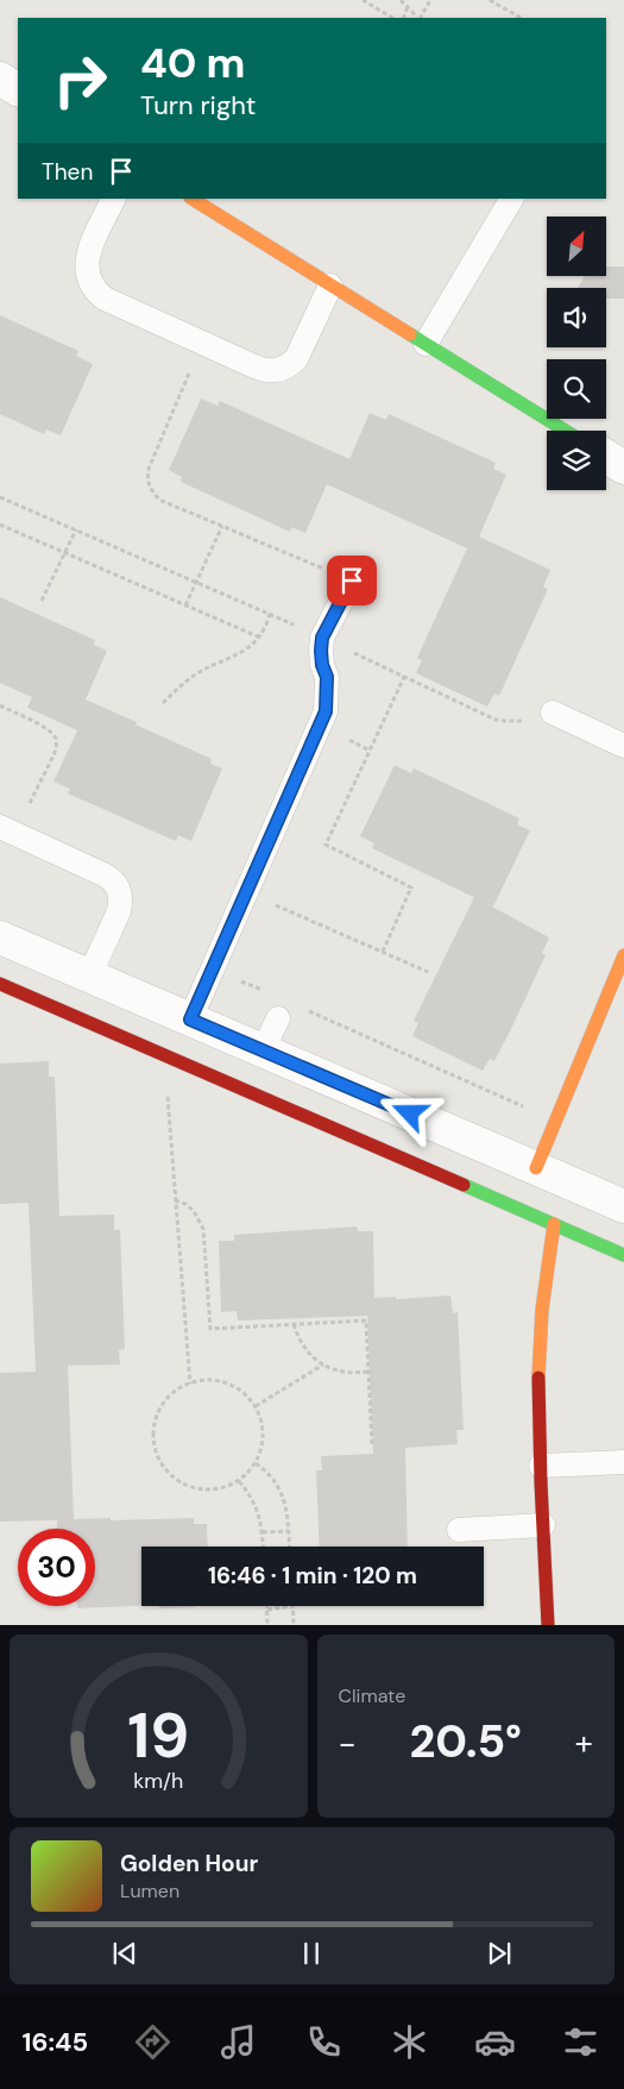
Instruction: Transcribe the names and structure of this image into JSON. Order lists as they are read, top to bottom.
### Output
{
  "north": "top right",
  "page": {
    "turn": ["40 m", "Turn right"],
    "then": "Then",
    "limit": "30",
    "trip": "16:46 · 1 min · 120 m",
    "tile": "Climate",
    "heat": ["−", "20.5°", "+"],
    "song": ["Golden Hour", "Lumen"],
    "tabs": "16:45",
    "gauge": ["19", "km/h"]
  }
}
